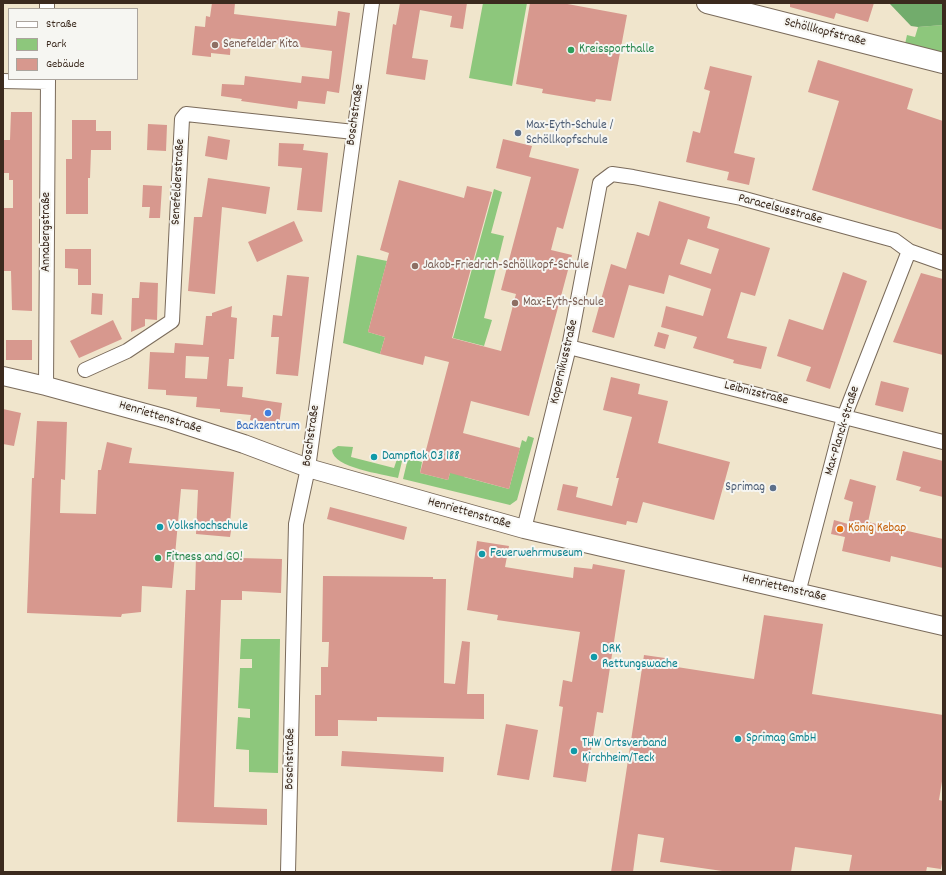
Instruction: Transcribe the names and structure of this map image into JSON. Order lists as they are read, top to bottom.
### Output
{
  "streets": {
    "main road": ["Schöllkopfstraße"],
    "street": [
      "Boschstraße",
      "Senefelderstraße",
      "Paracelsusstraße",
      "Annabergstraße",
      "Kopernikusstraße",
      "Leibnizstraße",
      "Henriettenstraße",
      "Max-Planck-Straße"
    ]
  },
  "crossings": [
    ["Boschstraße", "Senefelderstraße"],
    ["Boschstraße", "Henriettenstraße"],
    ["Paracelsusstraße", "Kopernikusstraße"],
    ["Paracelsusstraße", "Max-Planck-Straße"],
    ["Annabergstraße", "Henriettenstraße"],
    ["Kopernikusstraße", "Leibnizstraße"],
    ["Kopernikusstraße", "Henriettenstraße"],
    ["Leibnizstraße", "Max-Planck-Straße"],
    ["Henriettenstraße", "Max-Planck-Straße"]
  ],
  "places": [
    "Senefelder Kita",
    "Kreissporthalle",
    "Max-Eyth-Schule / Schöllkopfschule",
    "Jakob-Friedrich-Schöllkopf-Schule",
    "Max-Eyth-Schule",
    "Backzentrum",
    "Dampflok 03 188",
    "Sprimag",
    "Volkshochschule",
    "König Kebap",
    "Feuerwehrmuseum",
    "Fitness and GO!",
    "DRK Rettungswache",
    "Sprimag GmbH",
    "THW Ortsverband Kirchheim/Teck"
  ],
  "legend": ["Straße", "Park", "Gebäude"]
}
